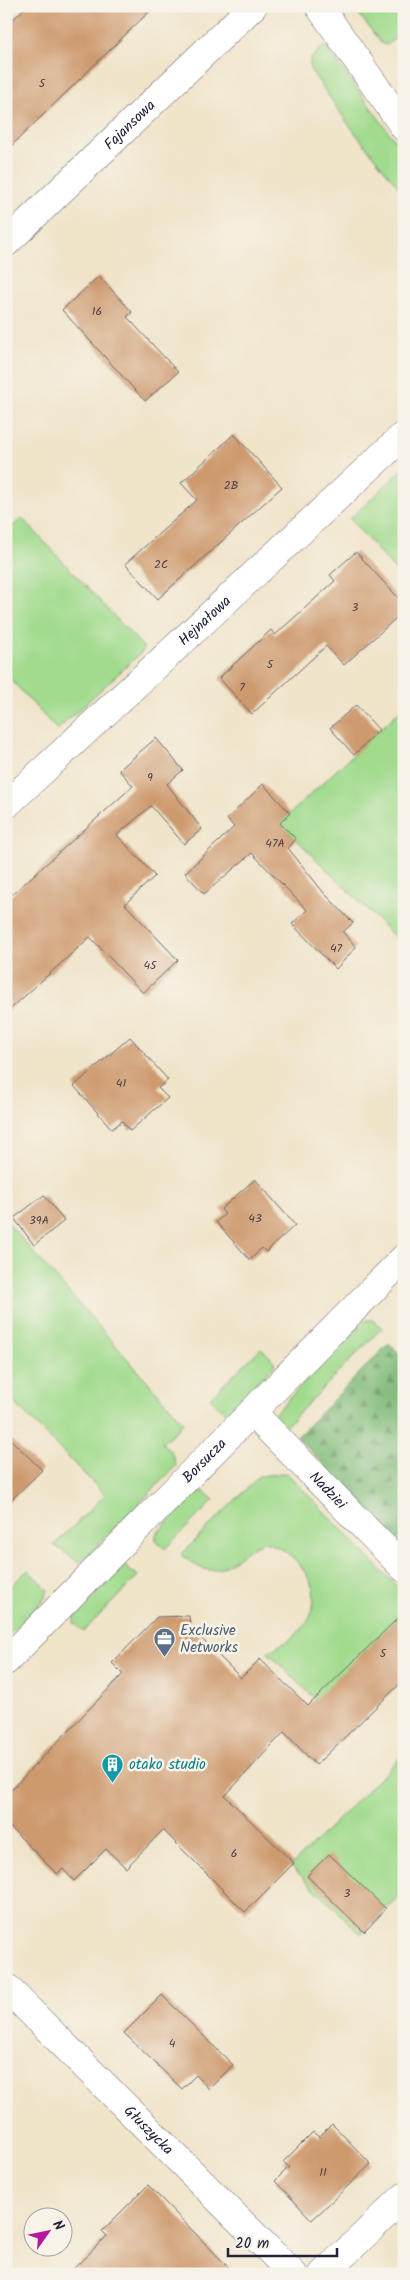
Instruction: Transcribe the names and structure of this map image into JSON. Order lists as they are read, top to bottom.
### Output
{
  "streets": {
    "street": [
      "Fajansowa",
      "Hejnałowa",
      "Borsucza",
      "Nadziei",
      "Głuszycka"
    ]
  },
  "crossings": [
    ["Borsucza", "Nadziei"]
  ],
  "places": {
    "office": ["Exclusive Networks"],
    "building": ["otako studio"]
  },
  "house_numbers": [
    "5",
    "16",
    "2B",
    "2C",
    "3",
    "5",
    "7",
    "9",
    "47A",
    "47",
    "45",
    "41",
    "43",
    "39A",
    "5",
    "6",
    "3",
    "4",
    "11"
  ],
  "scale_bar": "20 m",
  "north": "top right"
}
